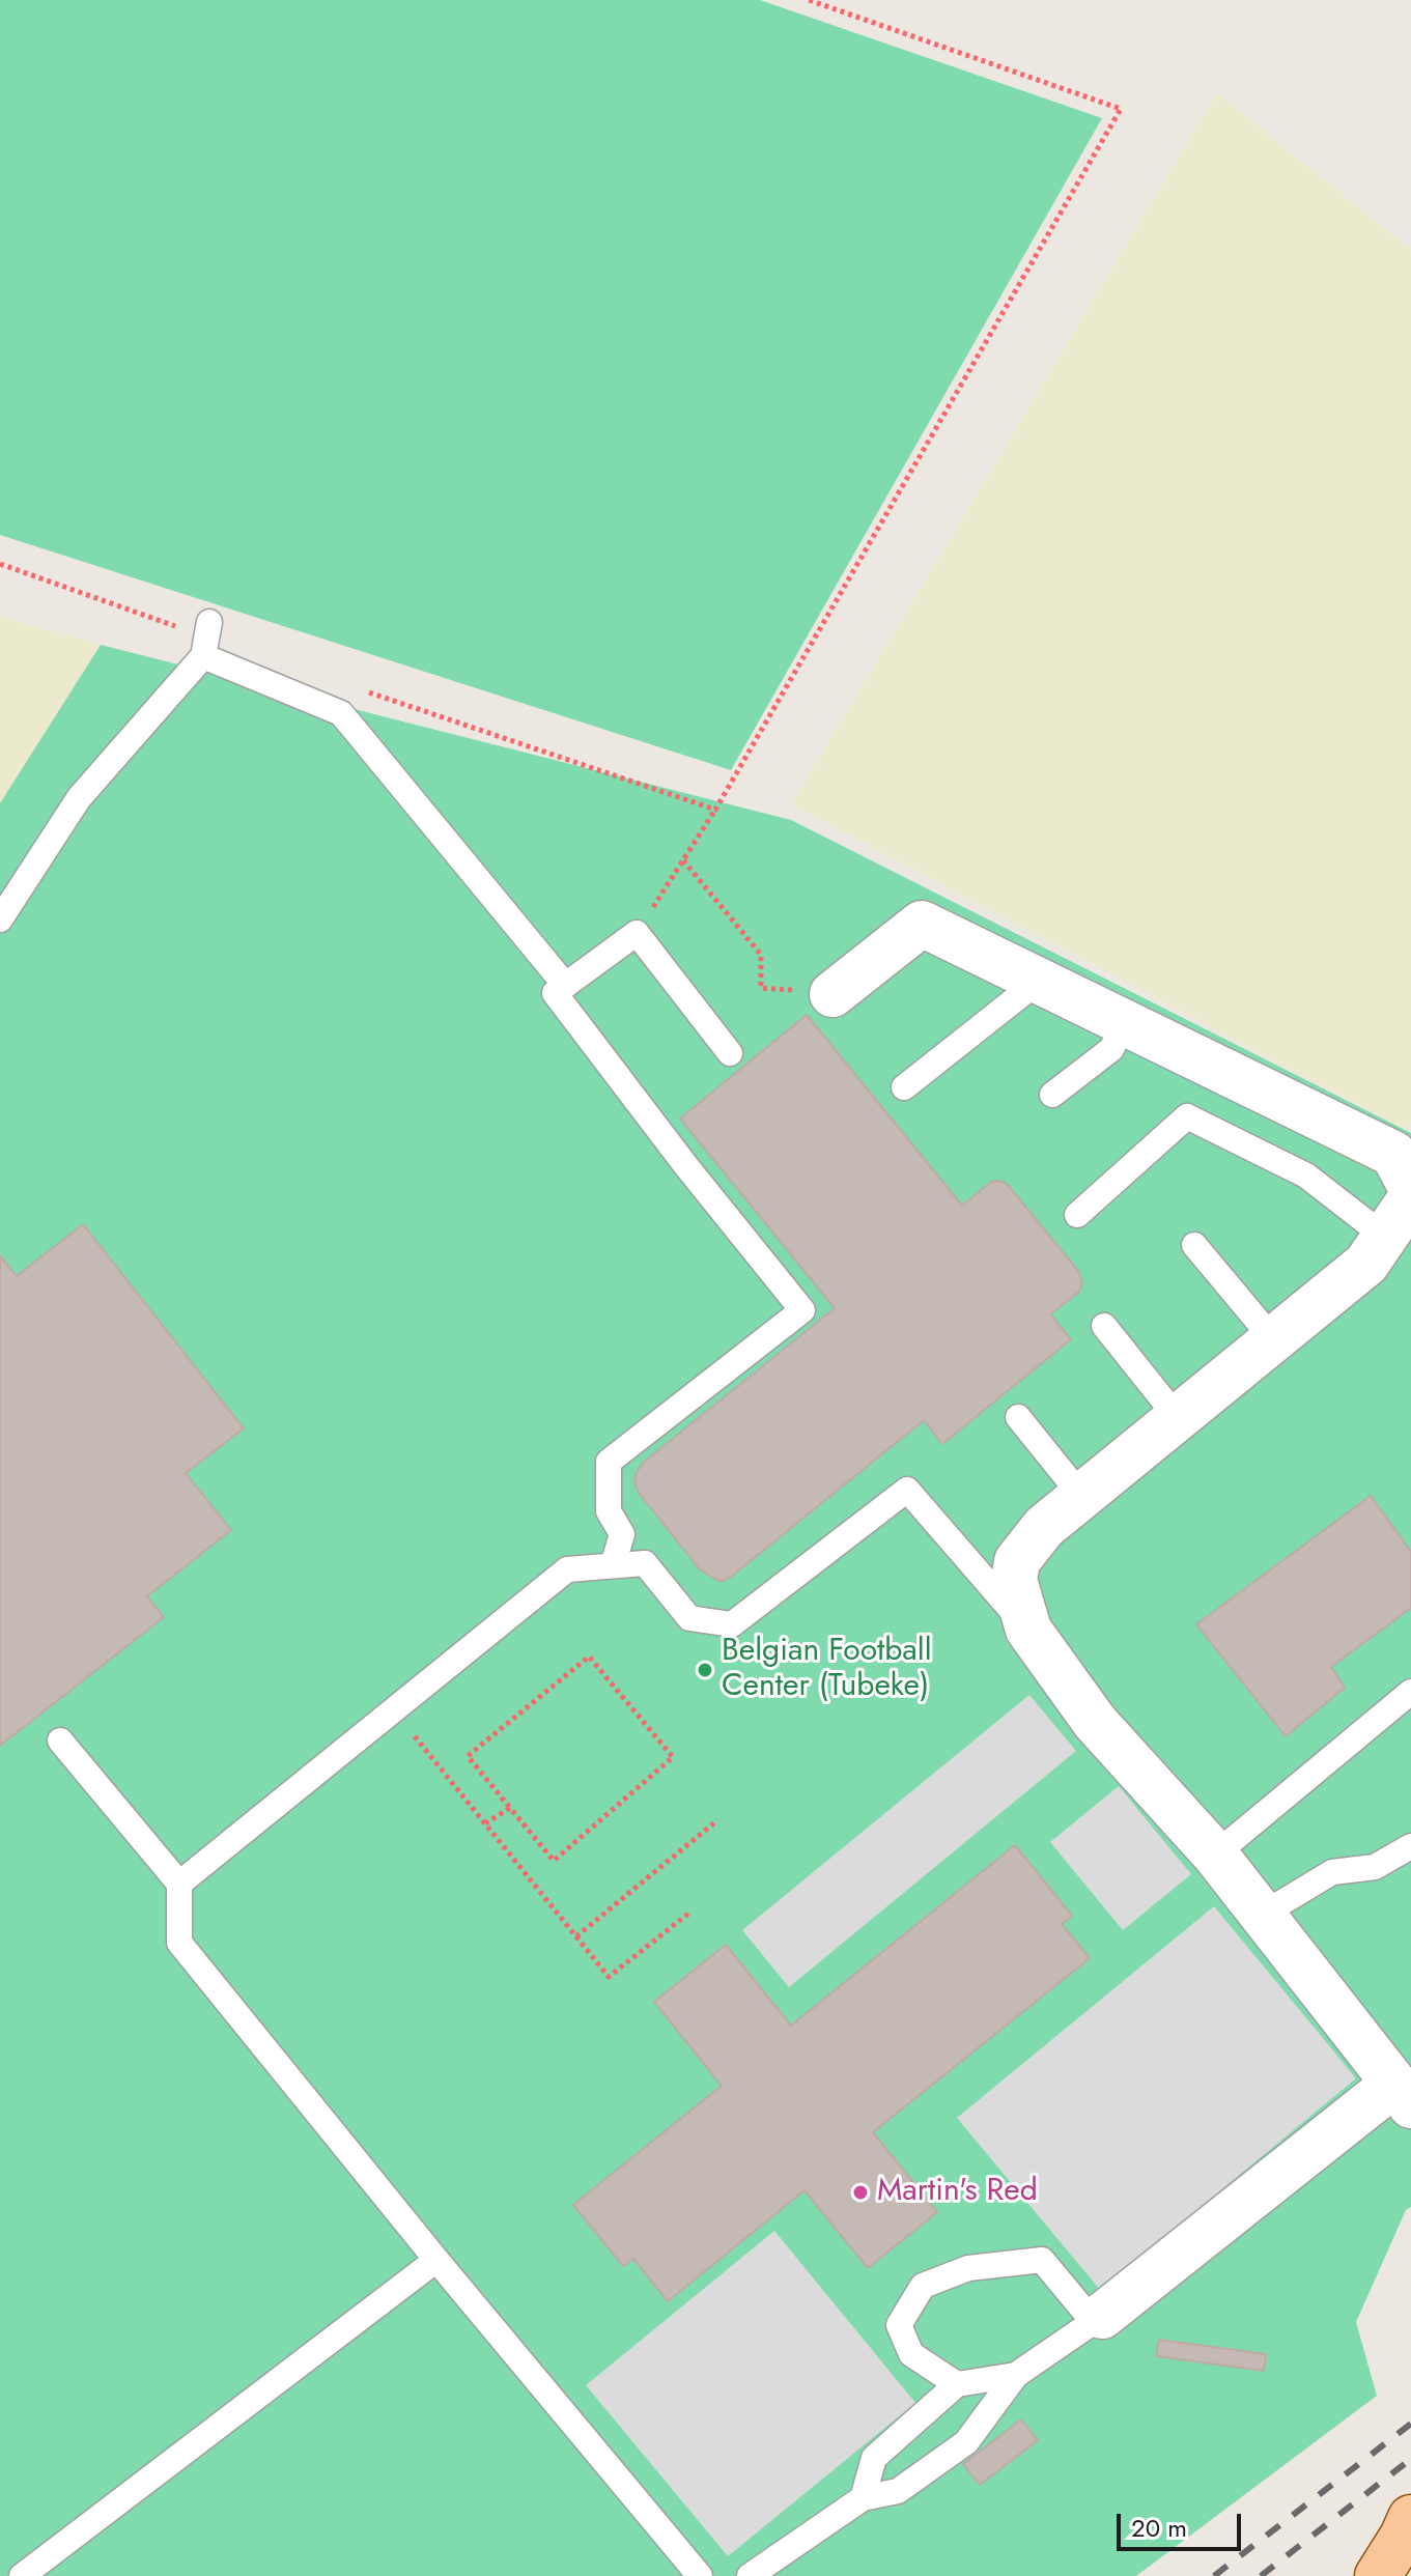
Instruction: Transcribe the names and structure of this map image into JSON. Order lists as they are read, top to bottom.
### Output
{
  "places": ["Belgian Football Center (Tubeke)", "Martin's Red"],
  "scale_bar": "20 m"
}
